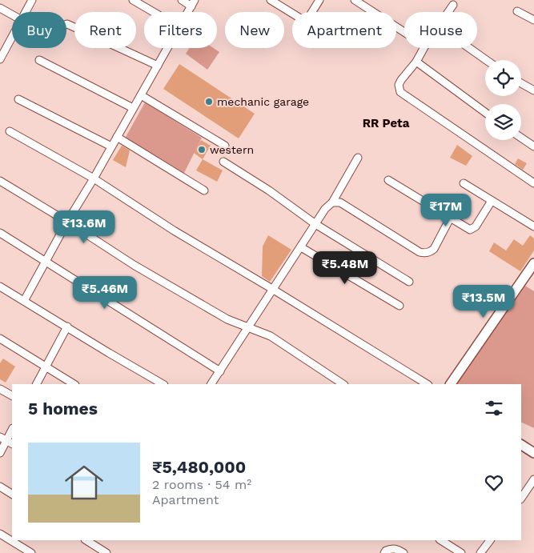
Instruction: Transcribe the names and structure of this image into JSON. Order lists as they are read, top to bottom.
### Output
{
  "districts": ["RR Peta"],
  "places": ["mechanic garage", "western"],
  "page": {
    "chip": [
      "Buy",
      "Rent",
      "Filters",
      "New",
      "Apartment",
      "House"
    ],
    "price": [
      "₹17M",
      "₹13.6M",
      "₹5.48M",
      "₹5.46M",
      "₹13.5M"
    ],
    "heading": "5 homes",
    "list": [
      {
        "name": "₹5,480,000",
        "note": "2 rooms · 54 m² · Apartment"
      }
    ]
  }
}
